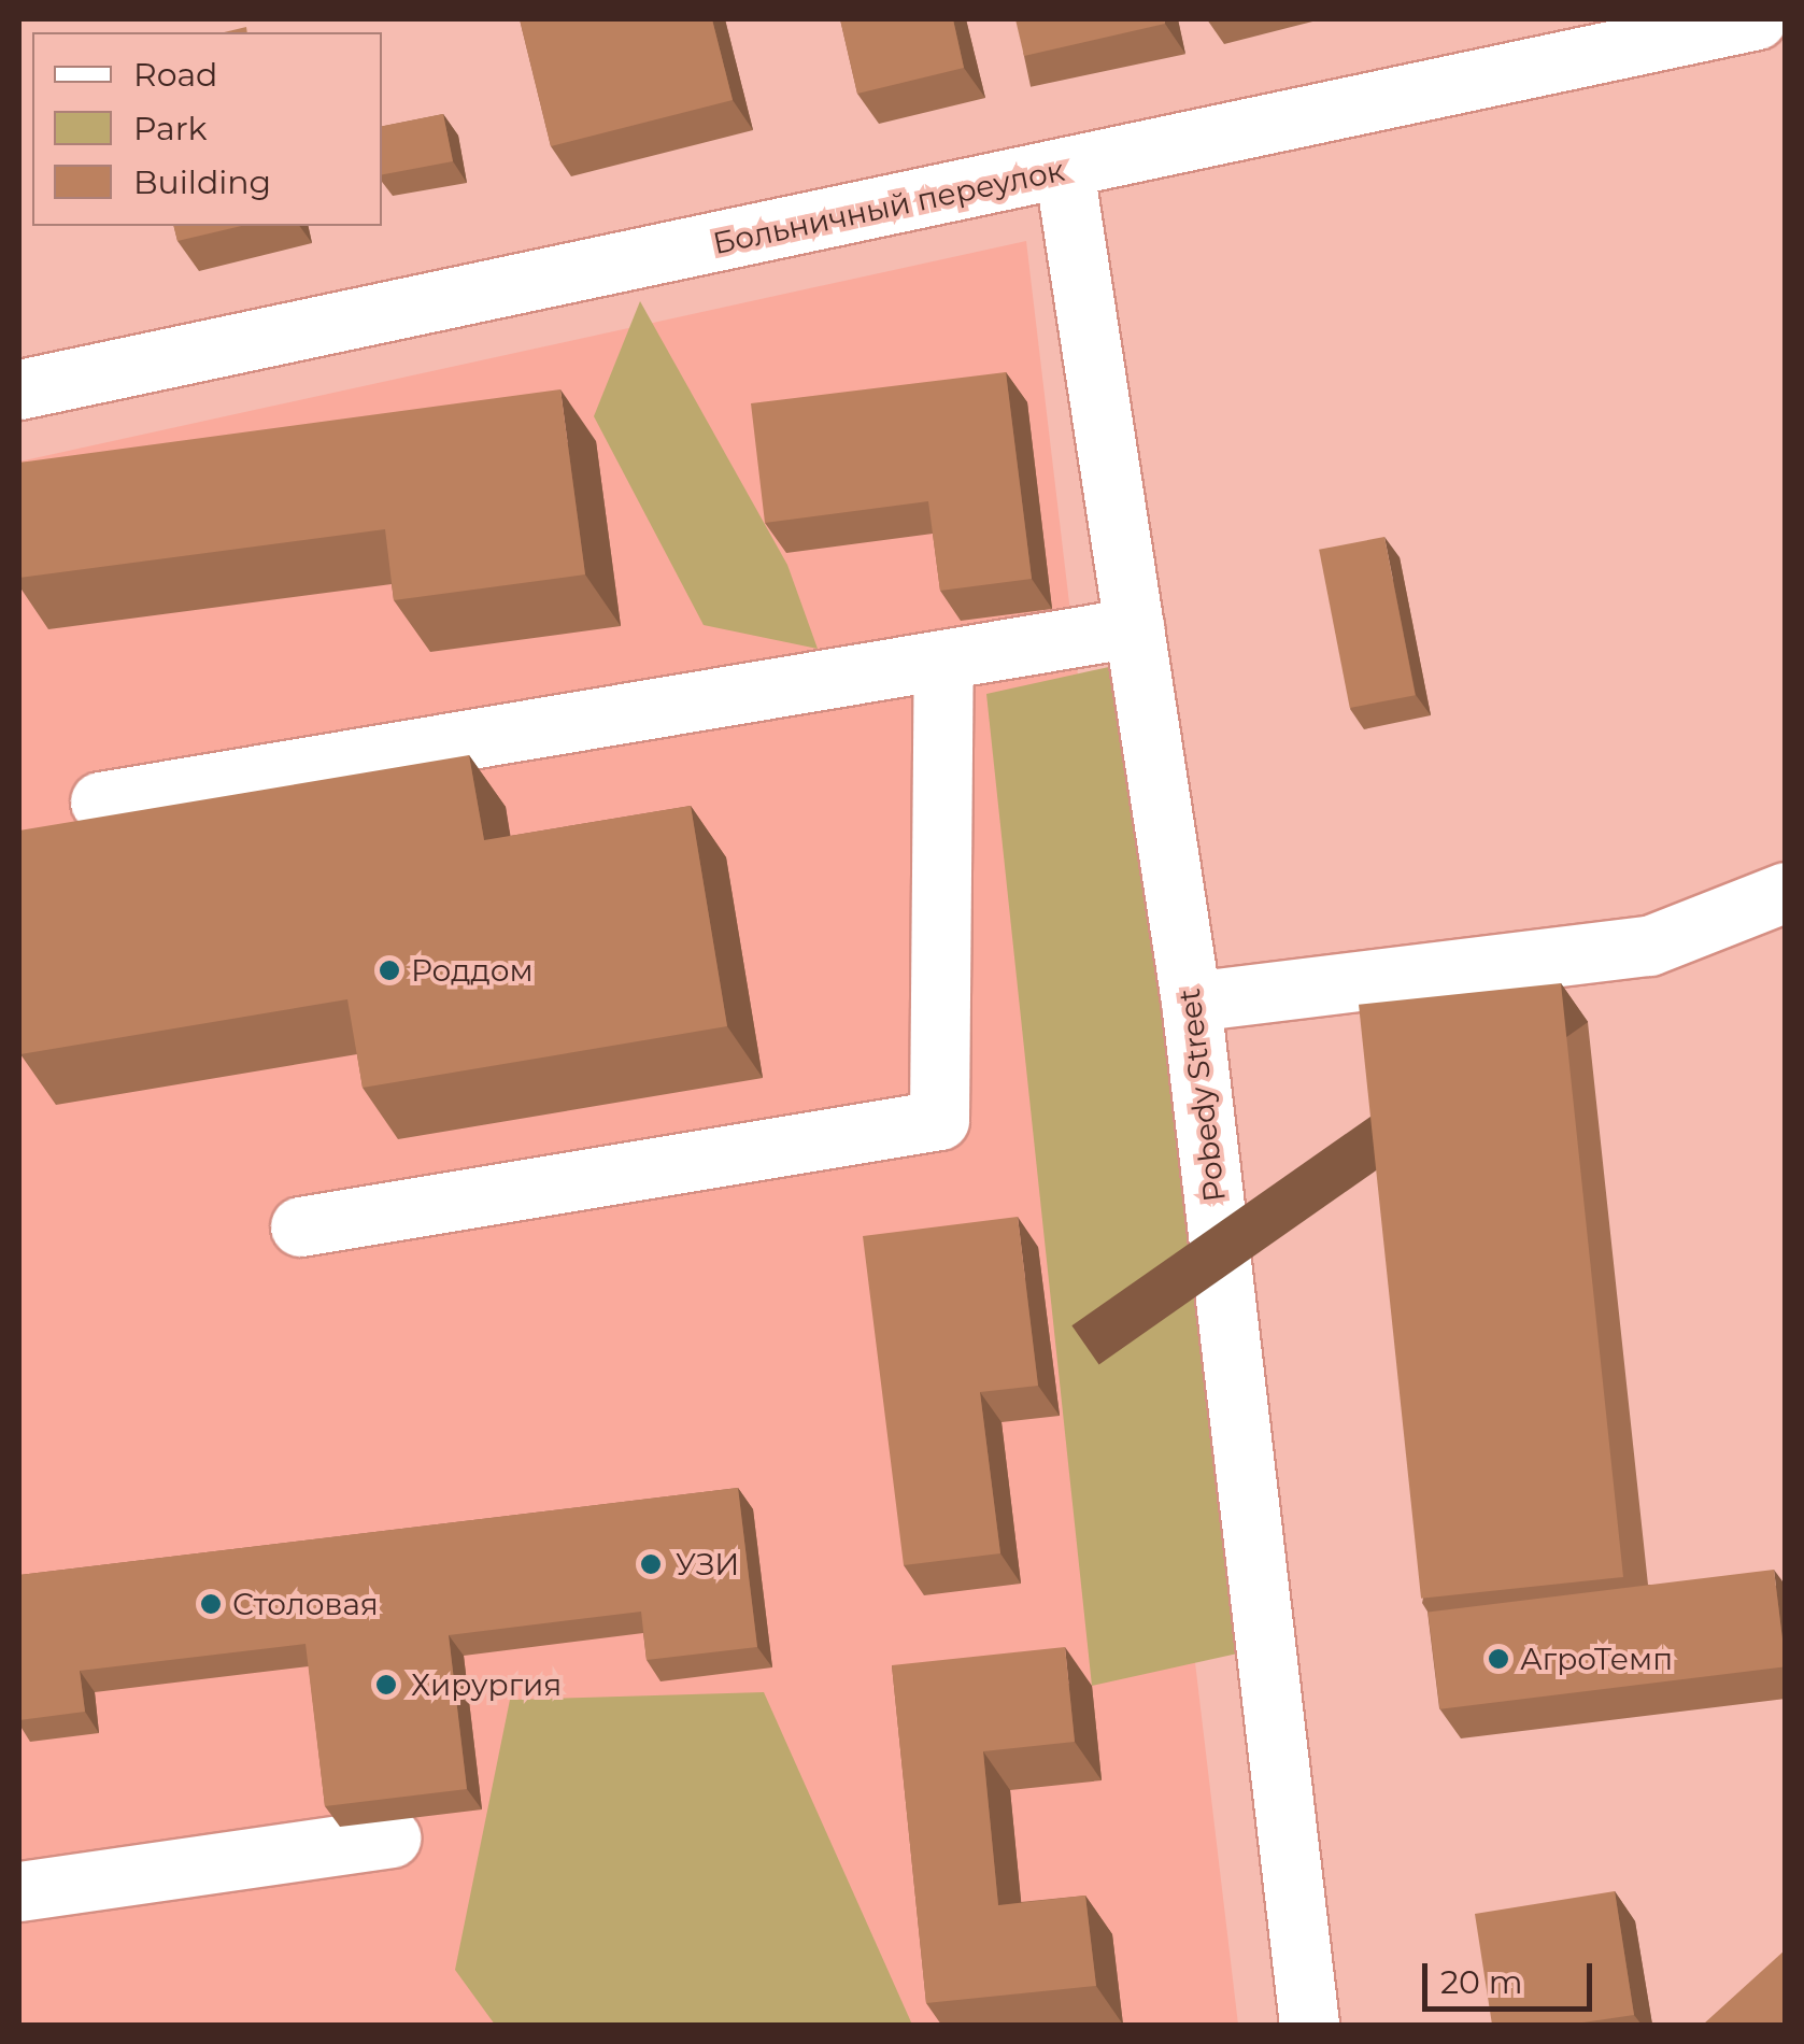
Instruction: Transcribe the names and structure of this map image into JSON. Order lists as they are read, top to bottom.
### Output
{
  "streets": {
    "street": ["Больничный переулок", "Pobedy Street"]
  },
  "crossings": [
    ["Больничный переулок", "Pobedy Street"]
  ],
  "places": [
    "Роддом",
    "УЗИ",
    "Столовая",
    "АгроТемп",
    "Хирургия"
  ],
  "legend": ["Road", "Park", "Building"],
  "scale_bar": "20 m"
}
